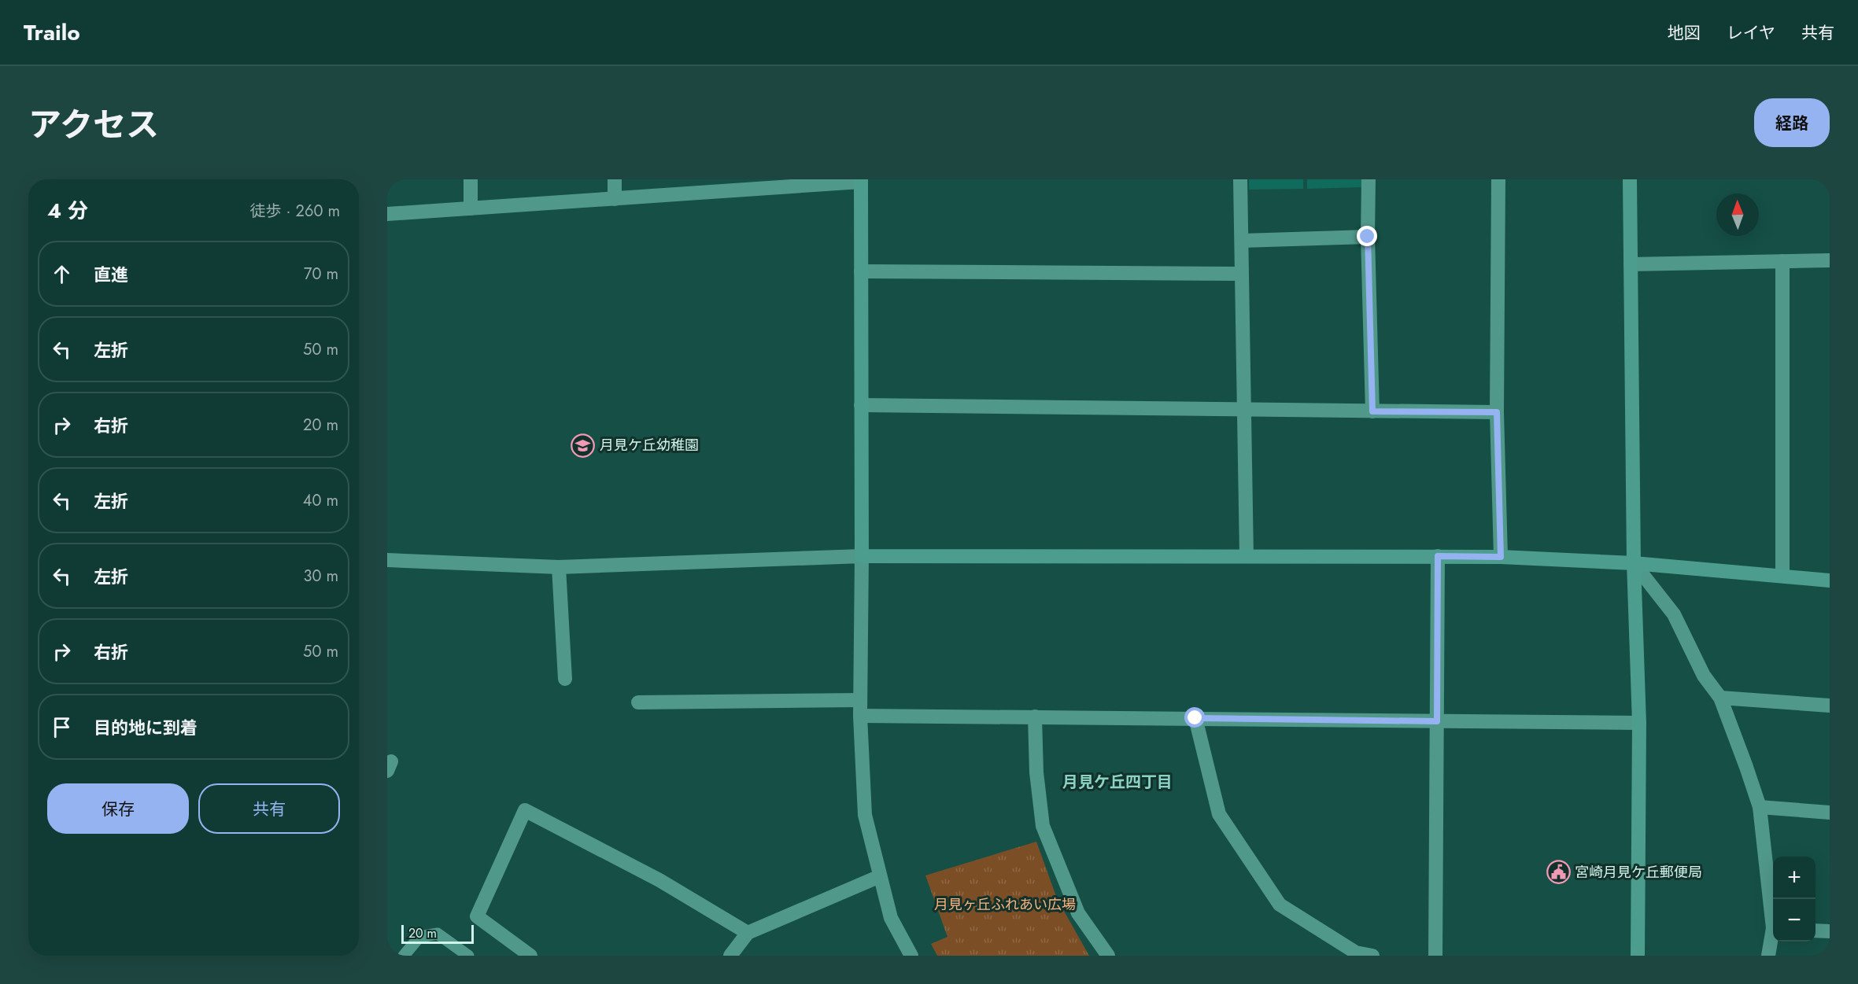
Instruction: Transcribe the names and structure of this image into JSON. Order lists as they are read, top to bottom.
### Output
{
  "districts": ["月見ケ丘四丁目"],
  "parks": ["月見ヶ丘ふれあい広場"],
  "places": {
    "school or university": ["月見ケ丘幼稚園"],
    "public building": ["宮崎月見ケ丘郵便局"]
  },
  "scale_bar": "20 m",
  "north": "top",
  "page": {
    "header": "Trailo",
    "nav": ["地図", "レイヤ", "共有"],
    "title": "アクセス",
    "buttons": [
      "経路",
      ["保存", "共有"]
    ],
    "heading": ["4 分", "徒歩 · 260 m"],
    "list": [
      ["直進", "70 m"],
      ["左折", "50 m"],
      ["右折", "20 m"],
      ["左折", "40 m"],
      ["左折", "30 m"],
      ["右折", "50 m"],
      "目的地に到着"
    ],
    "map_buttons": ["+", "−"],
    "scale": "20 m"
  }
}
